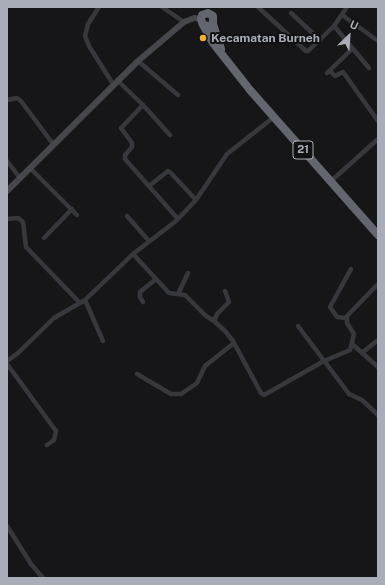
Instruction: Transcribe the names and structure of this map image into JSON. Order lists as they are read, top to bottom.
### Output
{
  "streets": {
    "highway": ["21"]
  },
  "places": ["Kecamatan Burneh"],
  "north": "top right"
}
